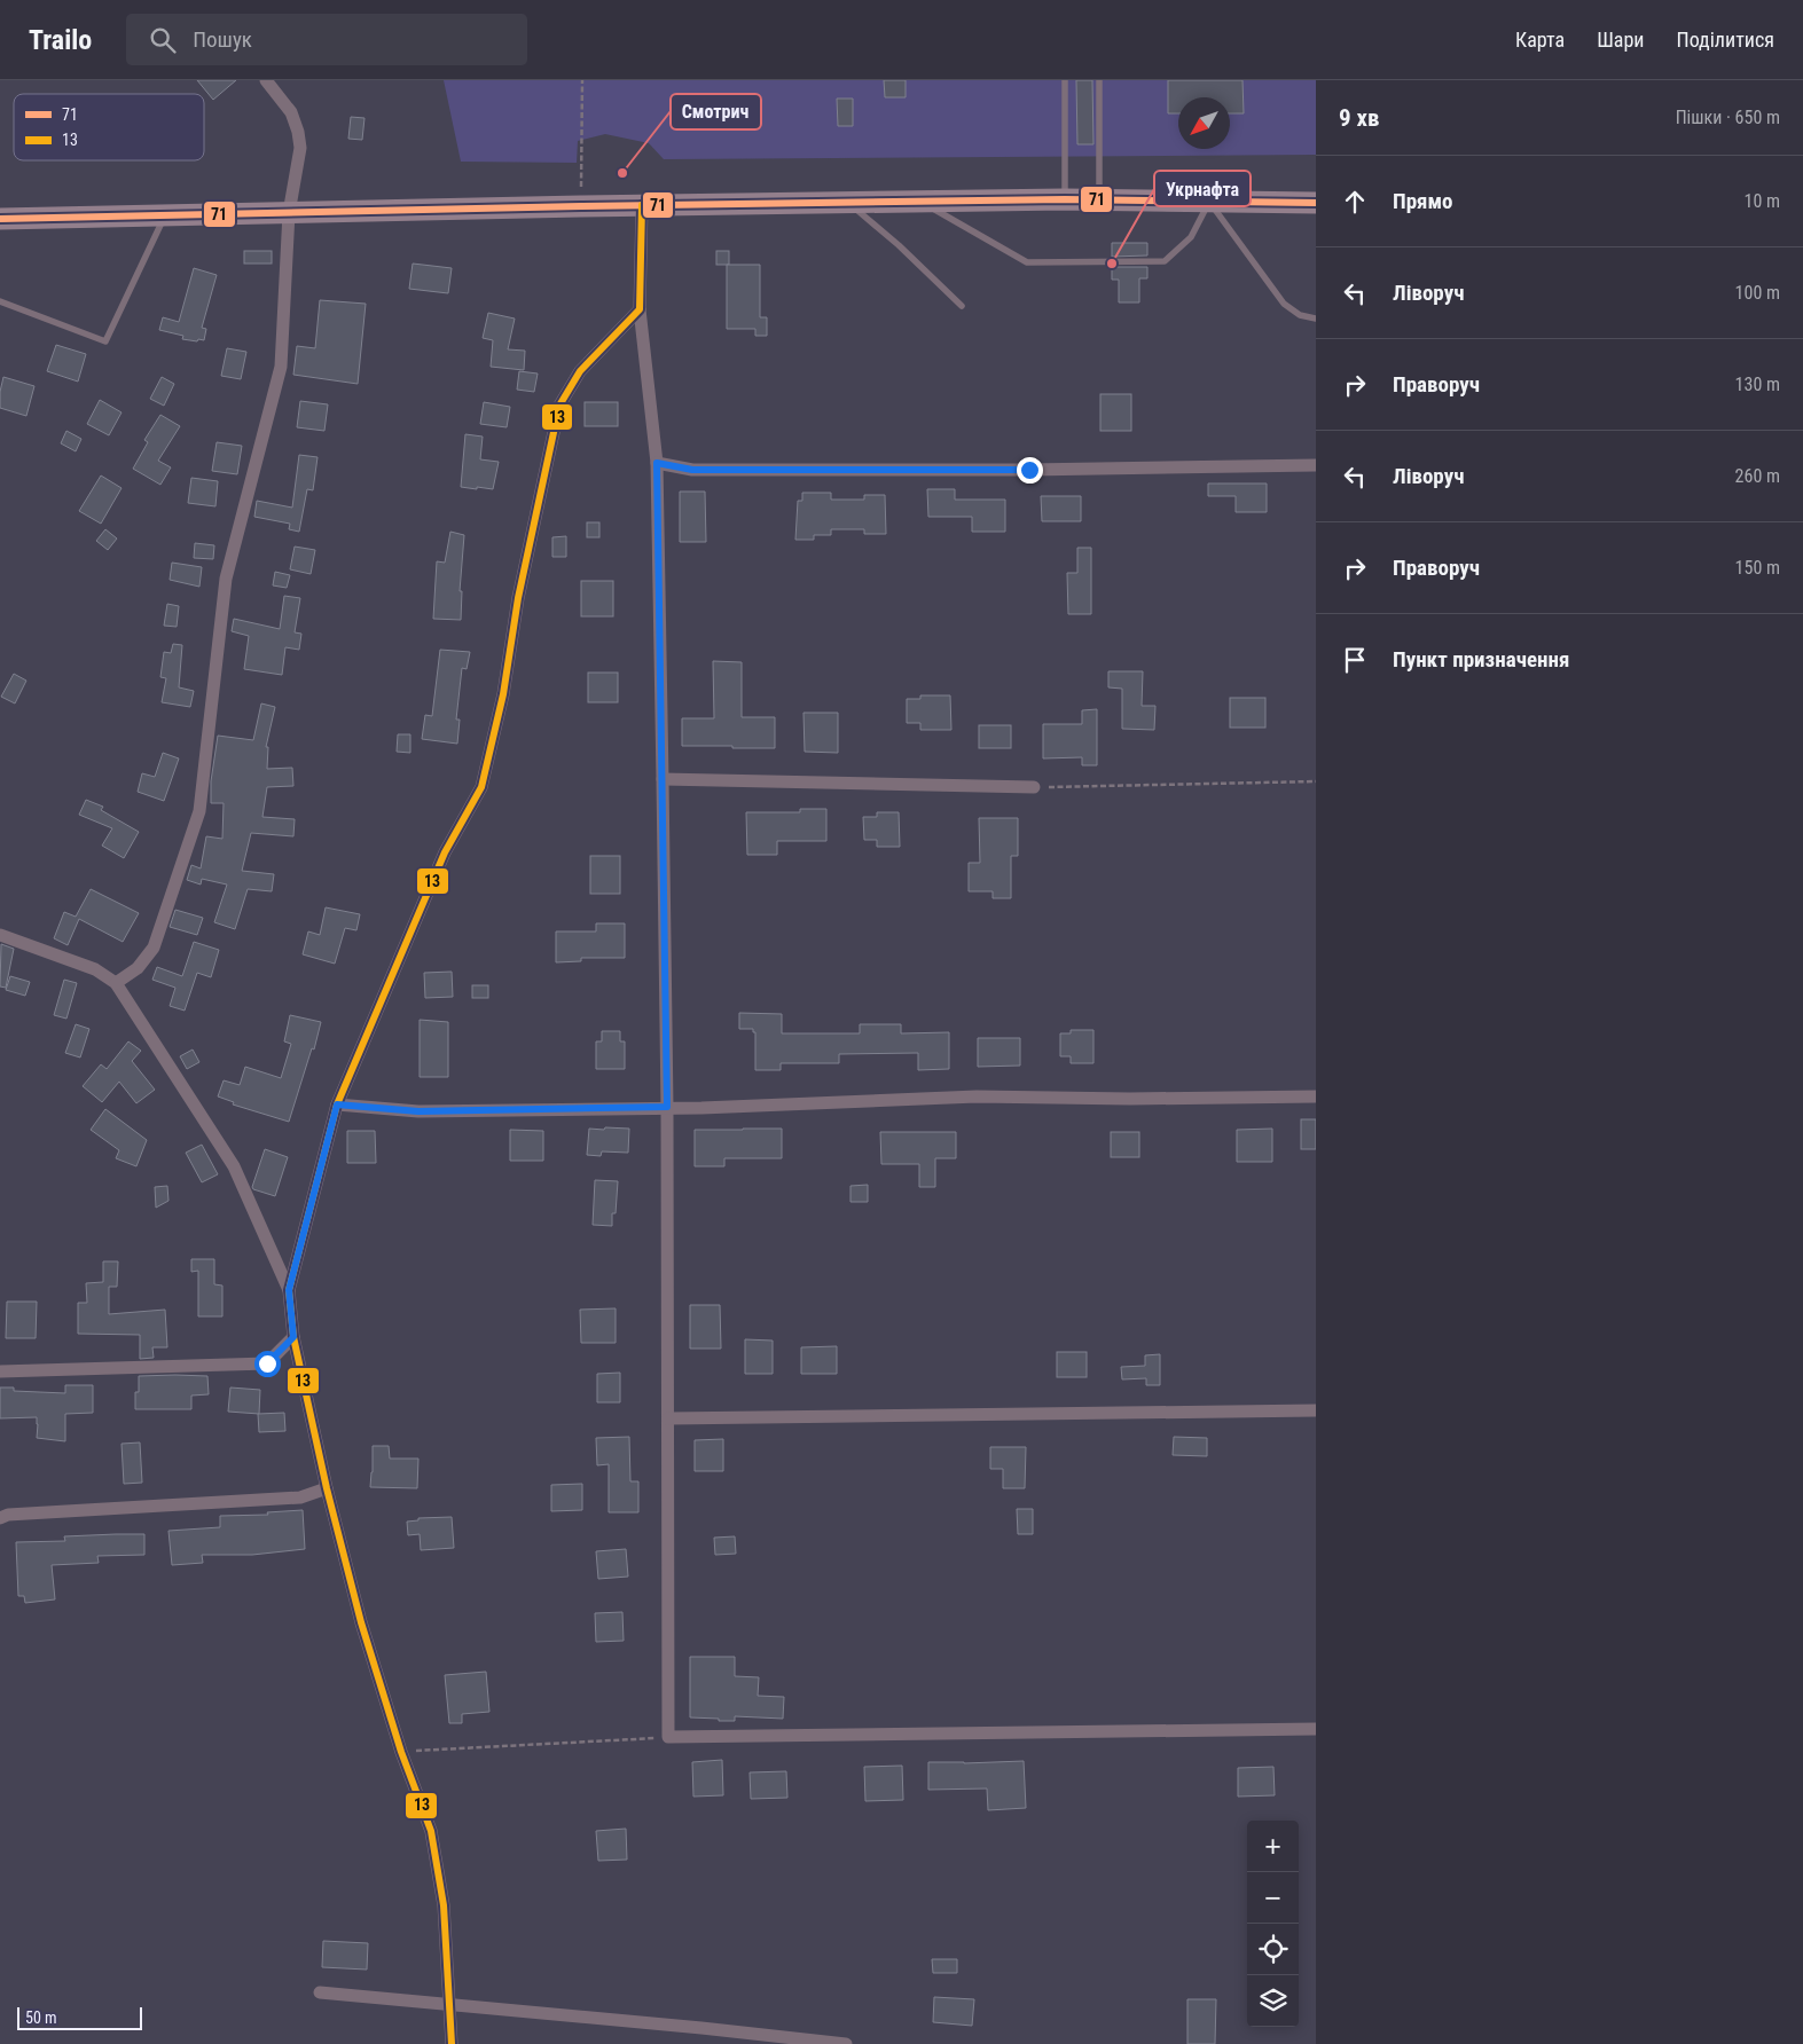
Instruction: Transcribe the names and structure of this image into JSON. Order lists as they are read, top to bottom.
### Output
{
  "places": ["Смотрич", "Укрнафта"],
  "lines": ["transit line 71", "transit line 13"],
  "legend": ["71", "13"],
  "scale_bar": "50 m",
  "north": "bottom left",
  "page": {
    "header": "Trailo",
    "search": "Пошук",
    "nav": ["Карта", "Шари", "Поділитися"],
    "heading": ["9 хв", "Пішки · 650 m"],
    "list": [
      ["Прямо", "10 m"],
      ["Ліворуч", "100 m"],
      ["Праворуч", "130 m"],
      ["Ліворуч", "260 m"],
      ["Праворуч", "150 m"],
      "Пункт призначення"
    ],
    "map_buttons": ["+", "−"],
    "scale": "50 m"
  }
}
